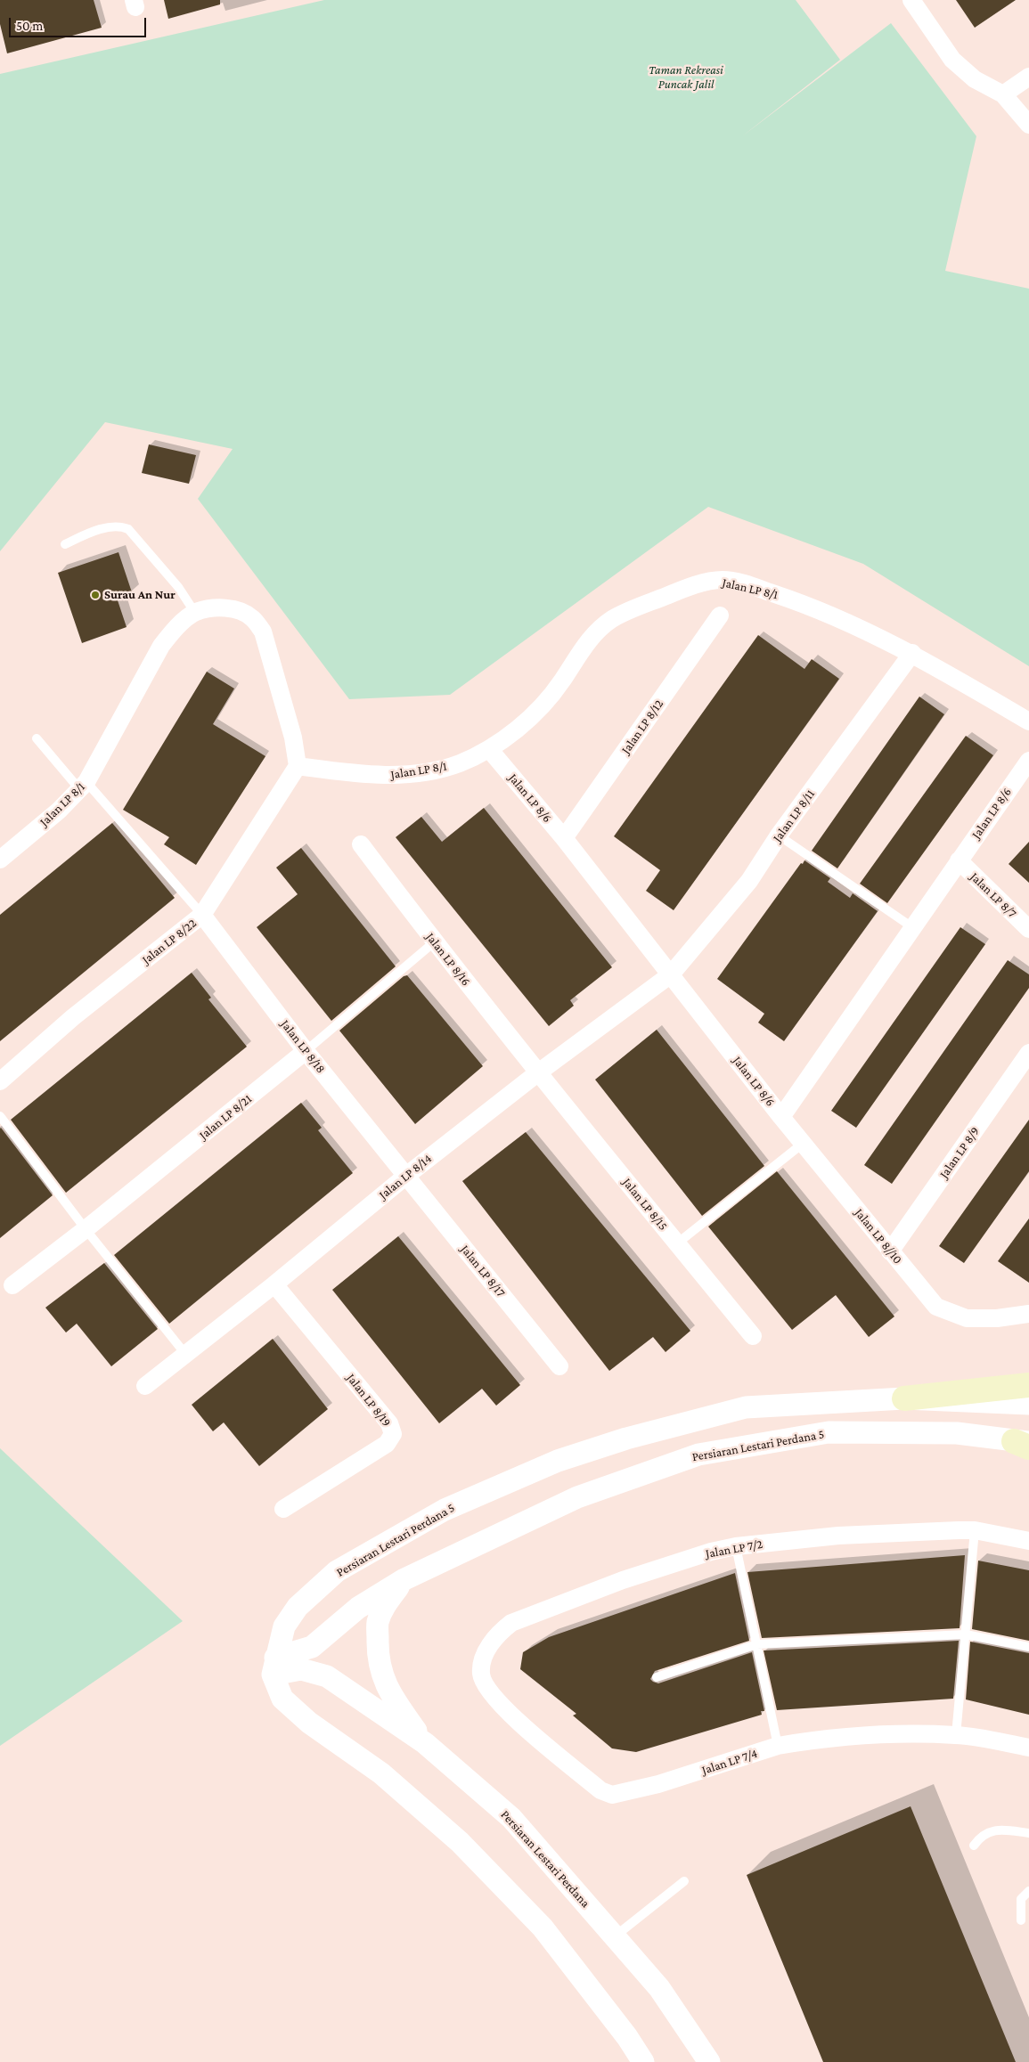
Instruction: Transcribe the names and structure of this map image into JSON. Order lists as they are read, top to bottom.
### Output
{
  "streets": {
    "street": [
      "Jalan LP 8/1",
      "Jalan LP 8/12",
      "Jalan LP 8/6",
      "Jalan LP 8/11",
      "Jalan LP 8/7",
      "Jalan LP 8/22",
      "Jalan LP 8/16",
      "Jalan LP 8/18",
      "Jalan LP 8/21",
      "Jalan LP 8/9",
      "Jalan LP 8/14",
      "Jalan LP 8/15",
      "Jalan LP 8//10",
      "Jalan LP 8/17",
      "Jalan LP 8/19",
      "Persiaran Lestari Perdana 5",
      "Jalan LP 7/2",
      "Jalan LP 7/4",
      "Persiaran Lestari Perdana"
    ]
  },
  "crossings": [
    ["Jalan LP 8/1", "Jalan LP 8/6"],
    ["Jalan LP 8/1", "Jalan LP 8/11"],
    ["Jalan LP 8/1", "Jalan LP 8/22"],
    ["Jalan LP 8/12", "Jalan LP 8/6"],
    ["Jalan LP 8/6", "Jalan LP 8/11"],
    ["Jalan LP 8/6", "Jalan LP 8/7"],
    ["Jalan LP 8/6", "Jalan LP 8/14"],
    ["Jalan LP 8/6", "Jalan LP 8//10"],
    ["Jalan LP 8/11", "Jalan LP 8/14"],
    ["Jalan LP 8/22", "Jalan LP 8/18"],
    ["Jalan LP 8/16", "Jalan LP 8/21"],
    ["Jalan LP 8/16", "Jalan LP 8/14"],
    ["Jalan LP 8/16", "Jalan LP 8/15"],
    ["Jalan LP 8/18", "Jalan LP 8/21"],
    ["Jalan LP 8/18", "Jalan LP 8/14"],
    ["Jalan LP 8/18", "Jalan LP 8/17"],
    ["Jalan LP 8/9", "Jalan LP 8//10"],
    ["Jalan LP 8/14", "Jalan LP 8/15"],
    ["Jalan LP 8/14", "Jalan LP 8/17"],
    ["Jalan LP 8/14", "Jalan LP 8/19"],
    ["Persiaran Lestari Perdana 5", "Persiaran Lestari Perdana"],
    ["Jalan LP 7/2", "Jalan LP 7/4"]
  ],
  "parks": ["Taman Rekreasi Puncak Jalil"],
  "places": ["Surau An Nur"],
  "scale_bar": "50 m"
}
